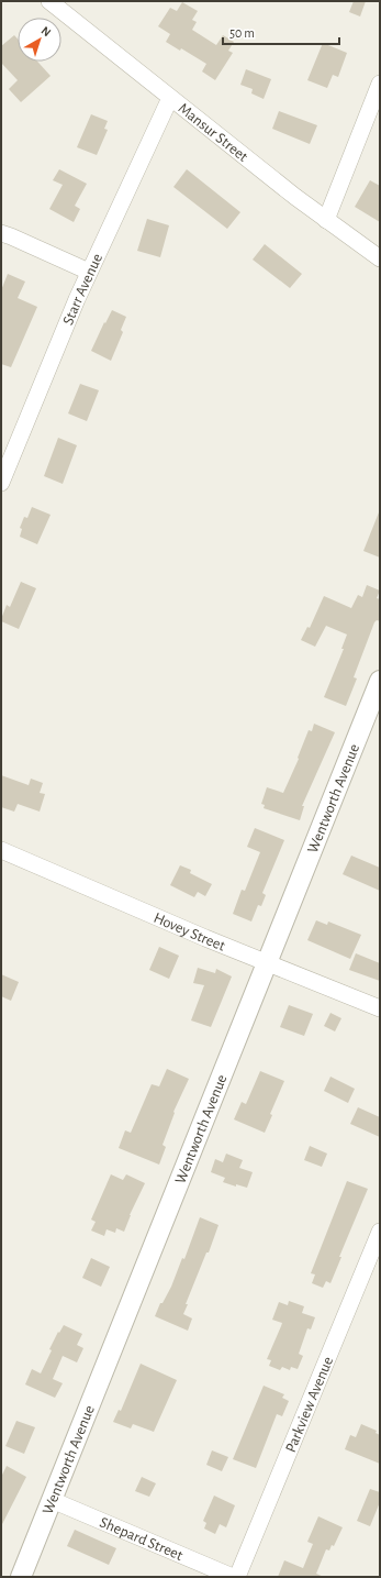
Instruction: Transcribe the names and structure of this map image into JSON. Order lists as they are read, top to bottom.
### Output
{
  "streets": {
    "street": [
      "Mansur Street",
      "Starr Avenue",
      "Wentworth Avenue",
      "Hovey Street",
      "Parkview Avenue",
      "Shepard Street"
    ]
  },
  "crossings": [
    ["Mansur Street", "Starr Avenue"],
    ["Wentworth Avenue", "Hovey Street"],
    ["Wentworth Avenue", "Shepard Street"]
  ],
  "scale_bar": "50 m",
  "north": "top right"
}
